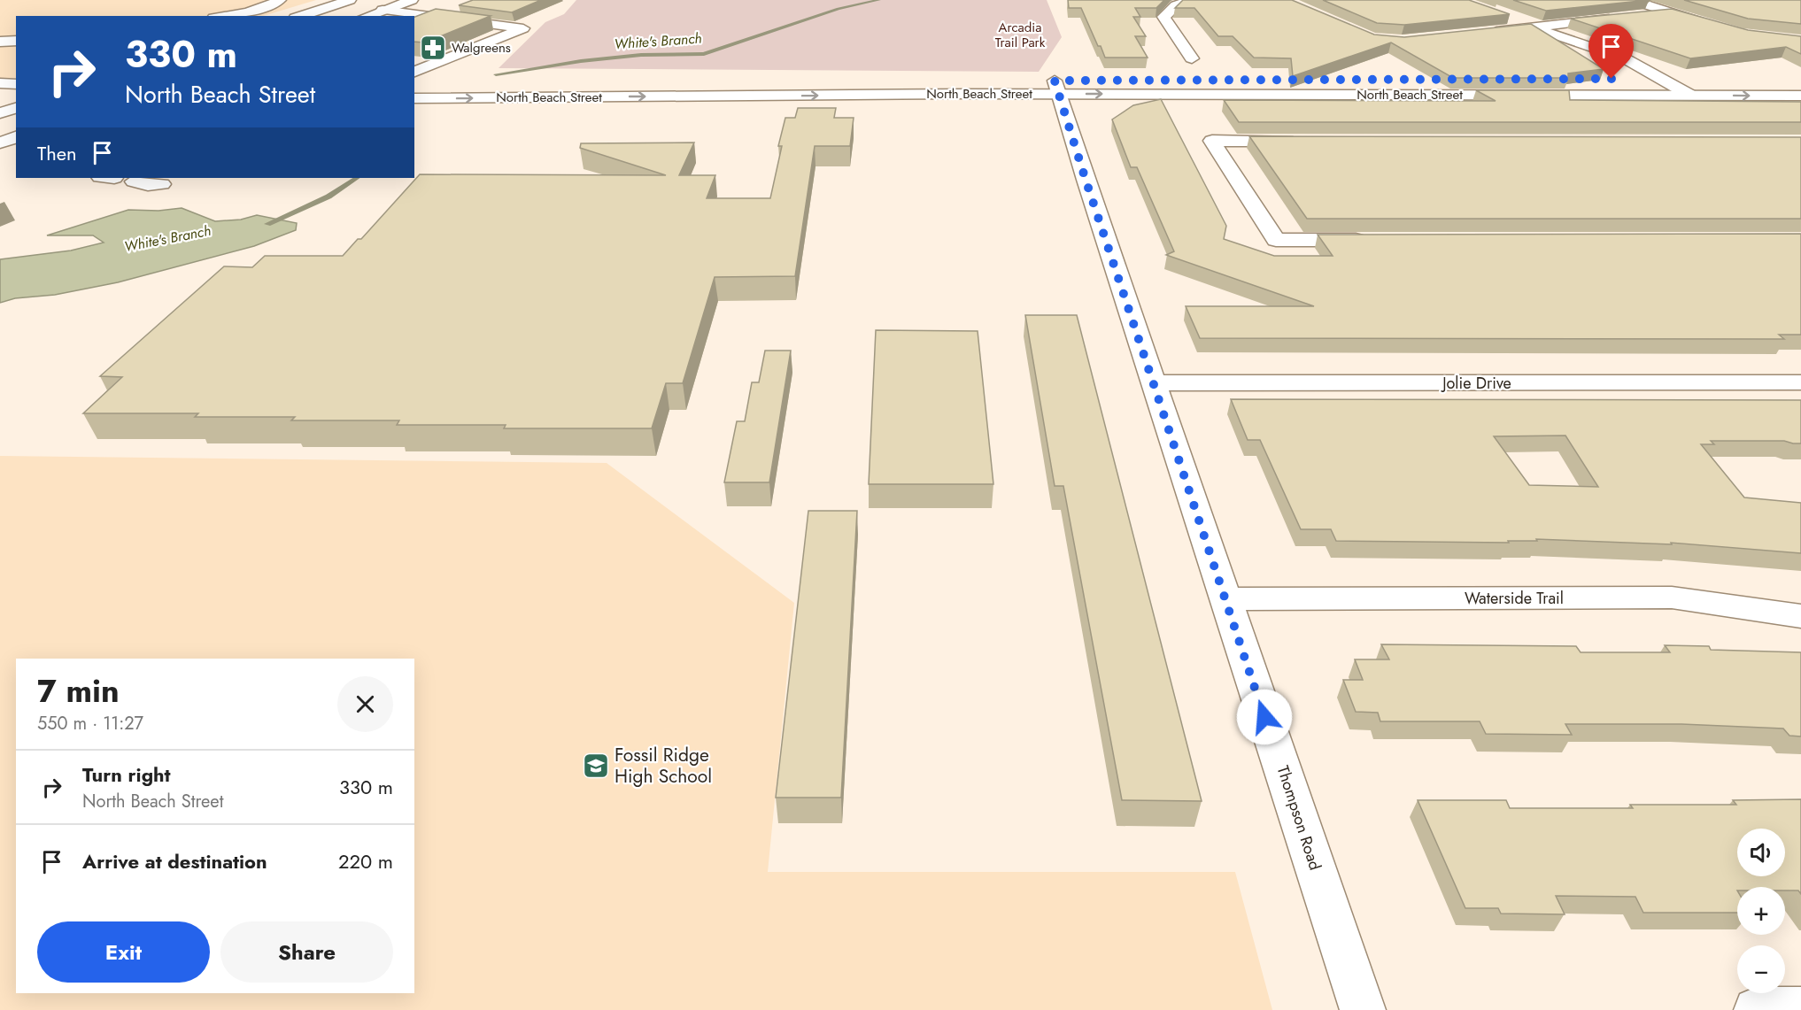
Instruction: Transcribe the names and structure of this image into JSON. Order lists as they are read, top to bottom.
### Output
{
  "streets": {
    "street": [
      "North Beach Street",
      "Jolie Drive",
      "Waterside Trail",
      "Thompson Road"
    ]
  },
  "crossings": [
    ["North Beach Street", "Thompson Road"],
    ["Jolie Drive", "Thompson Road"],
    ["Waterside Trail", "Thompson Road"]
  ],
  "water": ["White's Branch"],
  "parks": ["Arcadia Trail Park"],
  "places": {
    "pharmacy": ["Walgreens"],
    "school or university": ["Fossil Ridge High School"]
  },
  "page": {
    "turn": ["330 m", "North Beach Street"],
    "then": "Then",
    "heading": ["7 min", "550 m · 11:27"],
    "list": [
      {
        "name": "Turn right",
        "note": "North Beach Street",
        "value": "330 m"
      },
      {
        "name": "Arrive at destination",
        "value": "220 m"
      }
    ],
    "map_buttons": ["+", "−"],
    "buttons": ["Exit", "Share"]
  }
}
